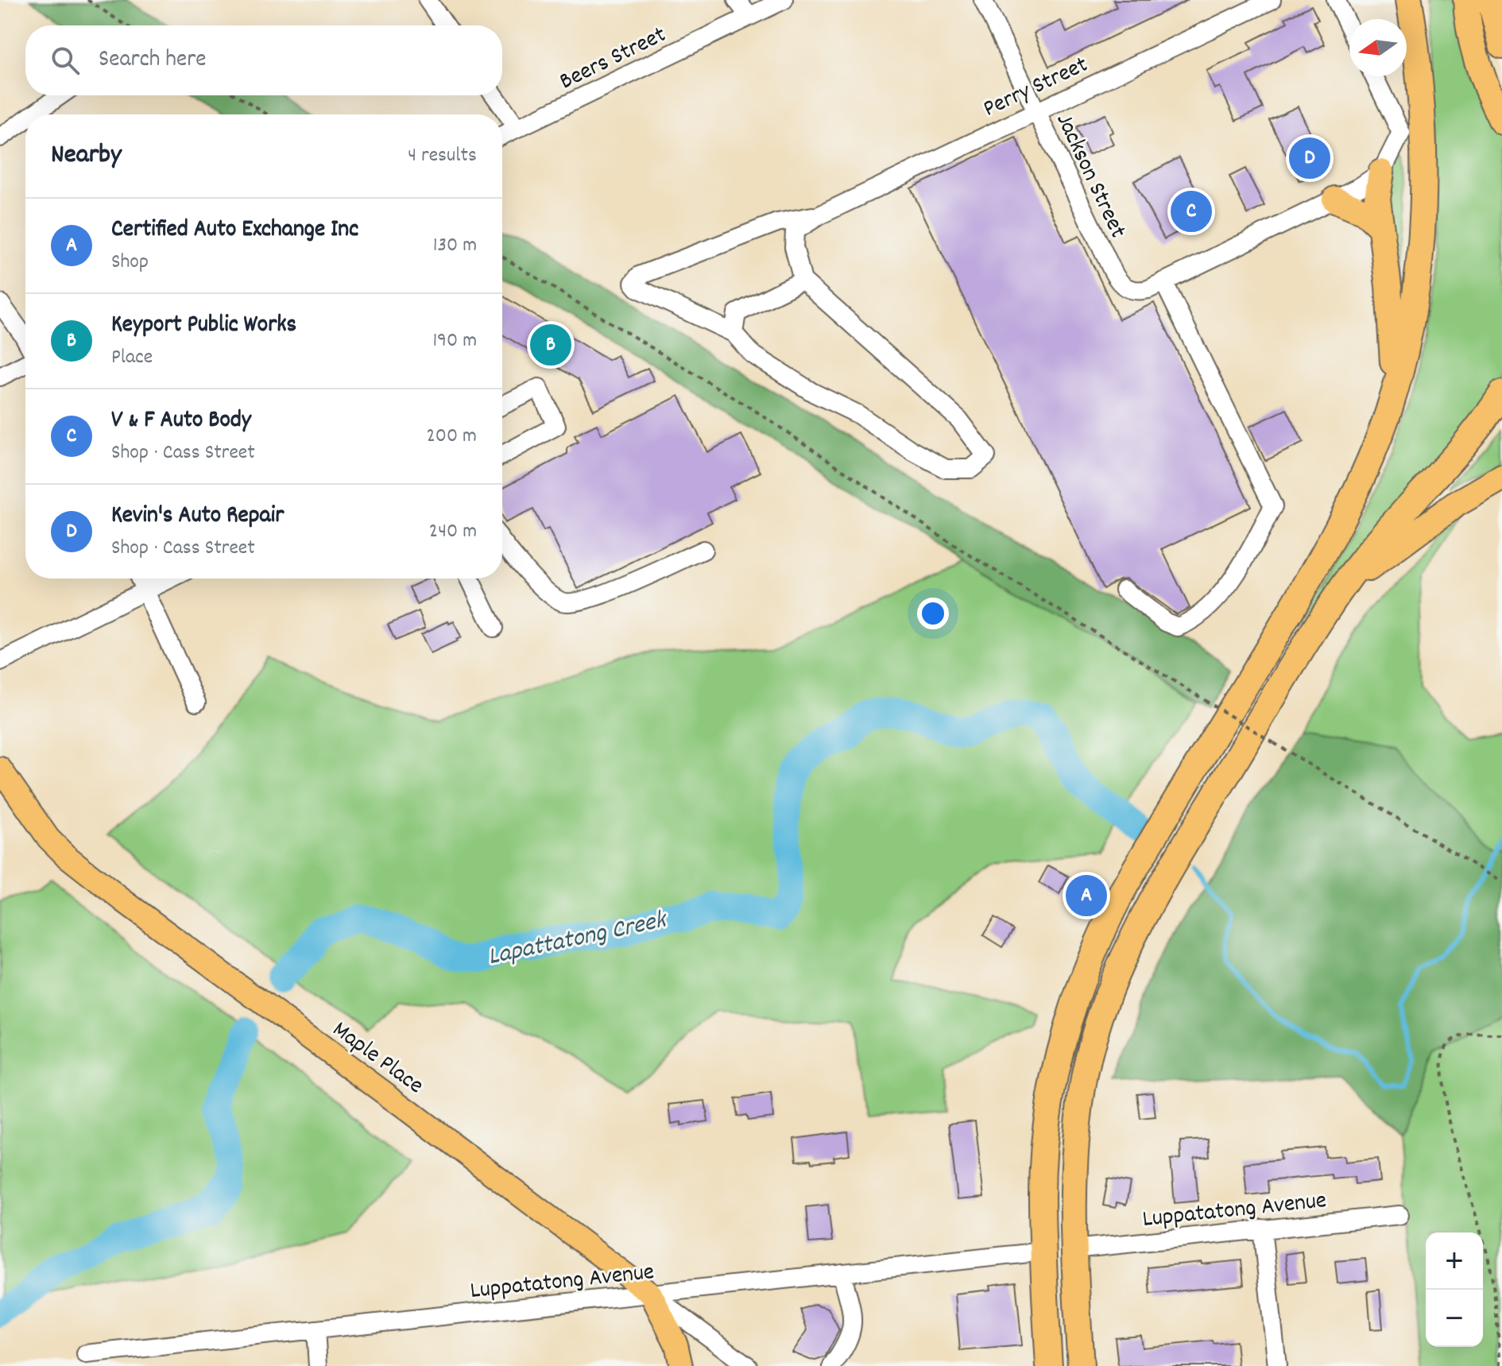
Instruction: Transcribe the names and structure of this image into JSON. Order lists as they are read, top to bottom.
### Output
{
  "streets": {
    "main road": ["Maple Place"],
    "street": [
      "Beers Street",
      "Perry Street",
      "Jackson Street",
      "Luppatatong Avenue"
    ]
  },
  "crossings": [
    ["Perry Street", "Jackson Street"],
    ["Maple Place", "Luppatatong Avenue"]
  ],
  "water": ["Lapattatong Creek"],
  "north": "left",
  "page": {
    "search": "Search here",
    "heading": ["Nearby", "4 results"],
    "pins": [
      "D",
      "C",
      "B",
      "A"
    ],
    "list": [
      {
        "mark": "A",
        "name": "Certified Auto Exchange Inc",
        "note": "Shop",
        "value": "130 m"
      },
      {
        "mark": "B",
        "name": "Keyport Public Works",
        "note": "Place",
        "value": "190 m"
      },
      {
        "mark": "C",
        "name": "V & F Auto Body",
        "note": "Shop · Cass Street",
        "value": "200 m"
      },
      {
        "mark": "D",
        "name": "Kevin's Auto Repair",
        "note": "Shop · Cass Street",
        "value": "240 m"
      }
    ],
    "map_buttons": ["+", "−"]
  }
}
